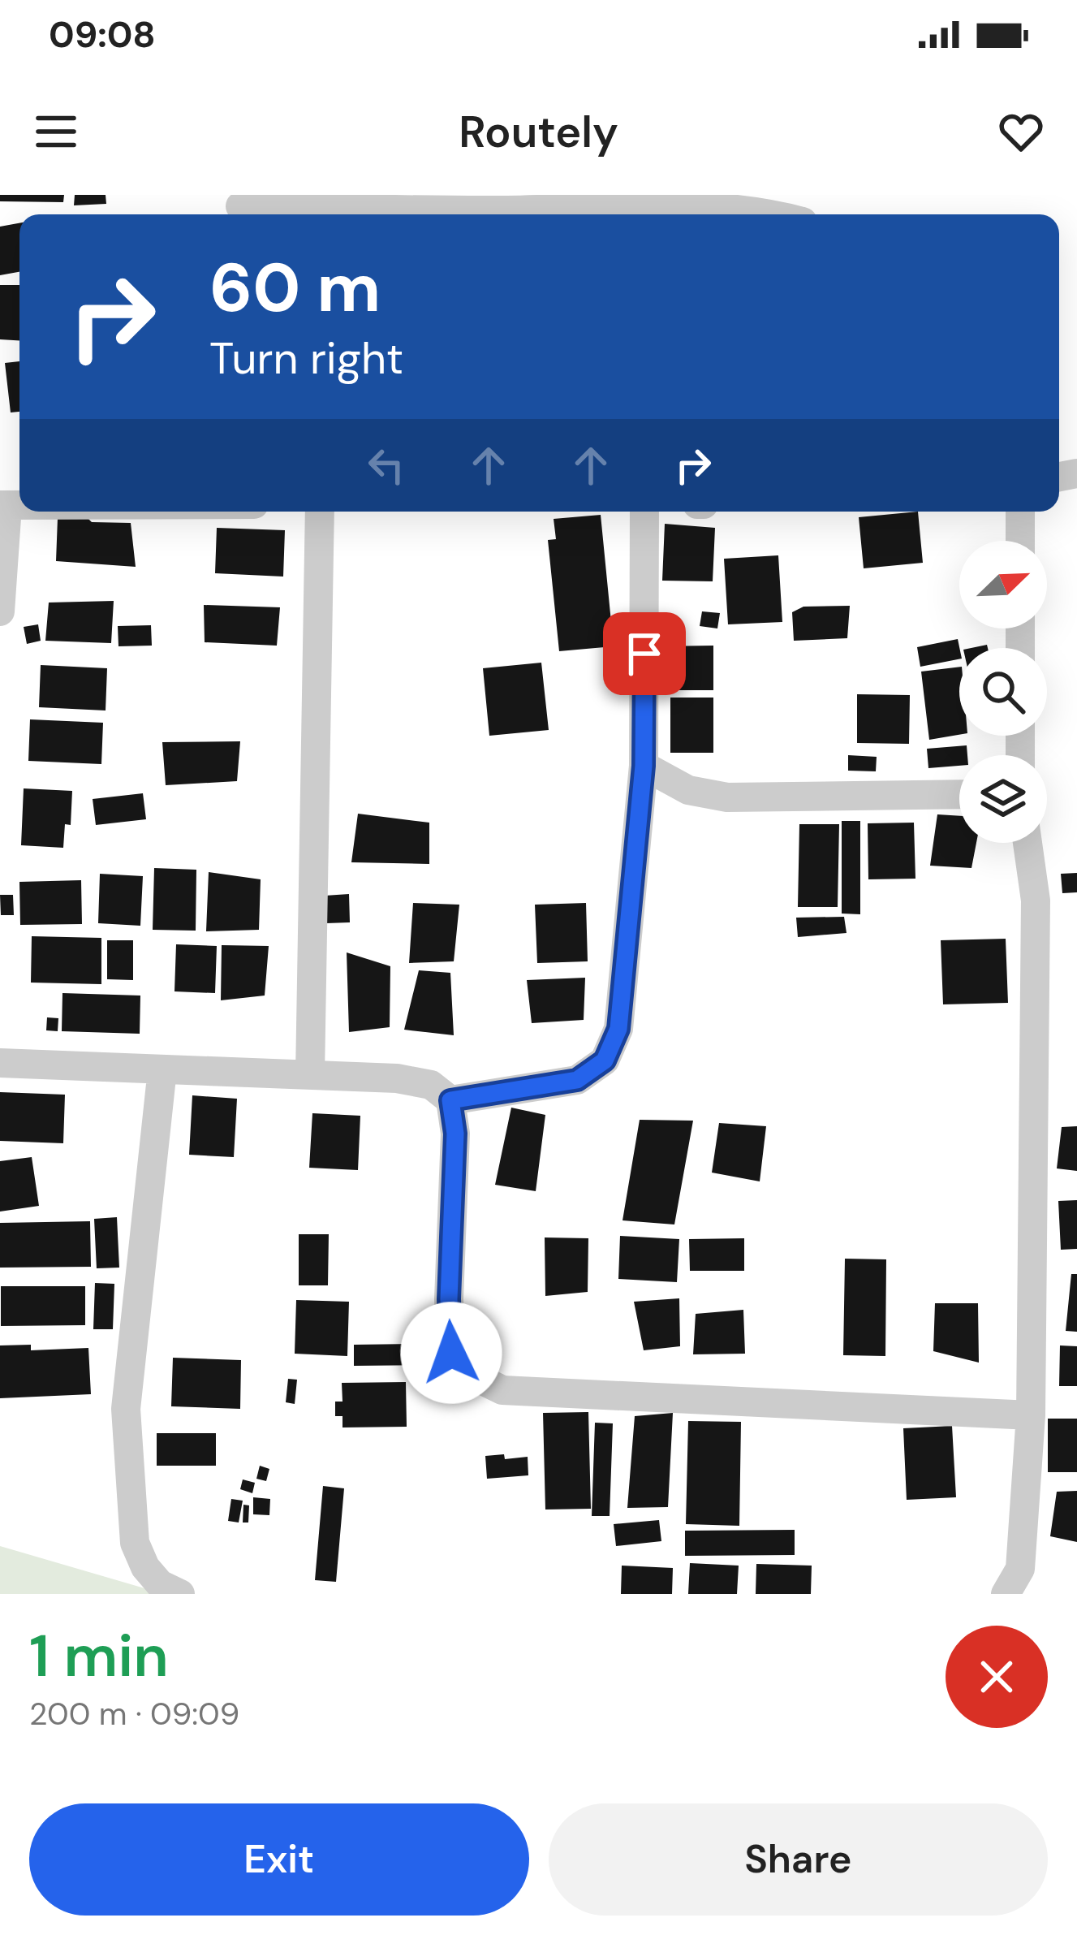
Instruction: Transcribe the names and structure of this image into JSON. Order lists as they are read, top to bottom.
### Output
{
  "north": "top right",
  "page": {
    "status": "09:08",
    "header": "Routely",
    "turn": ["60 m", "Turn right"],
    "heading": ["1 min", "200 m · 09:09"],
    "buttons": ["Exit", "Share"]
  }
}
